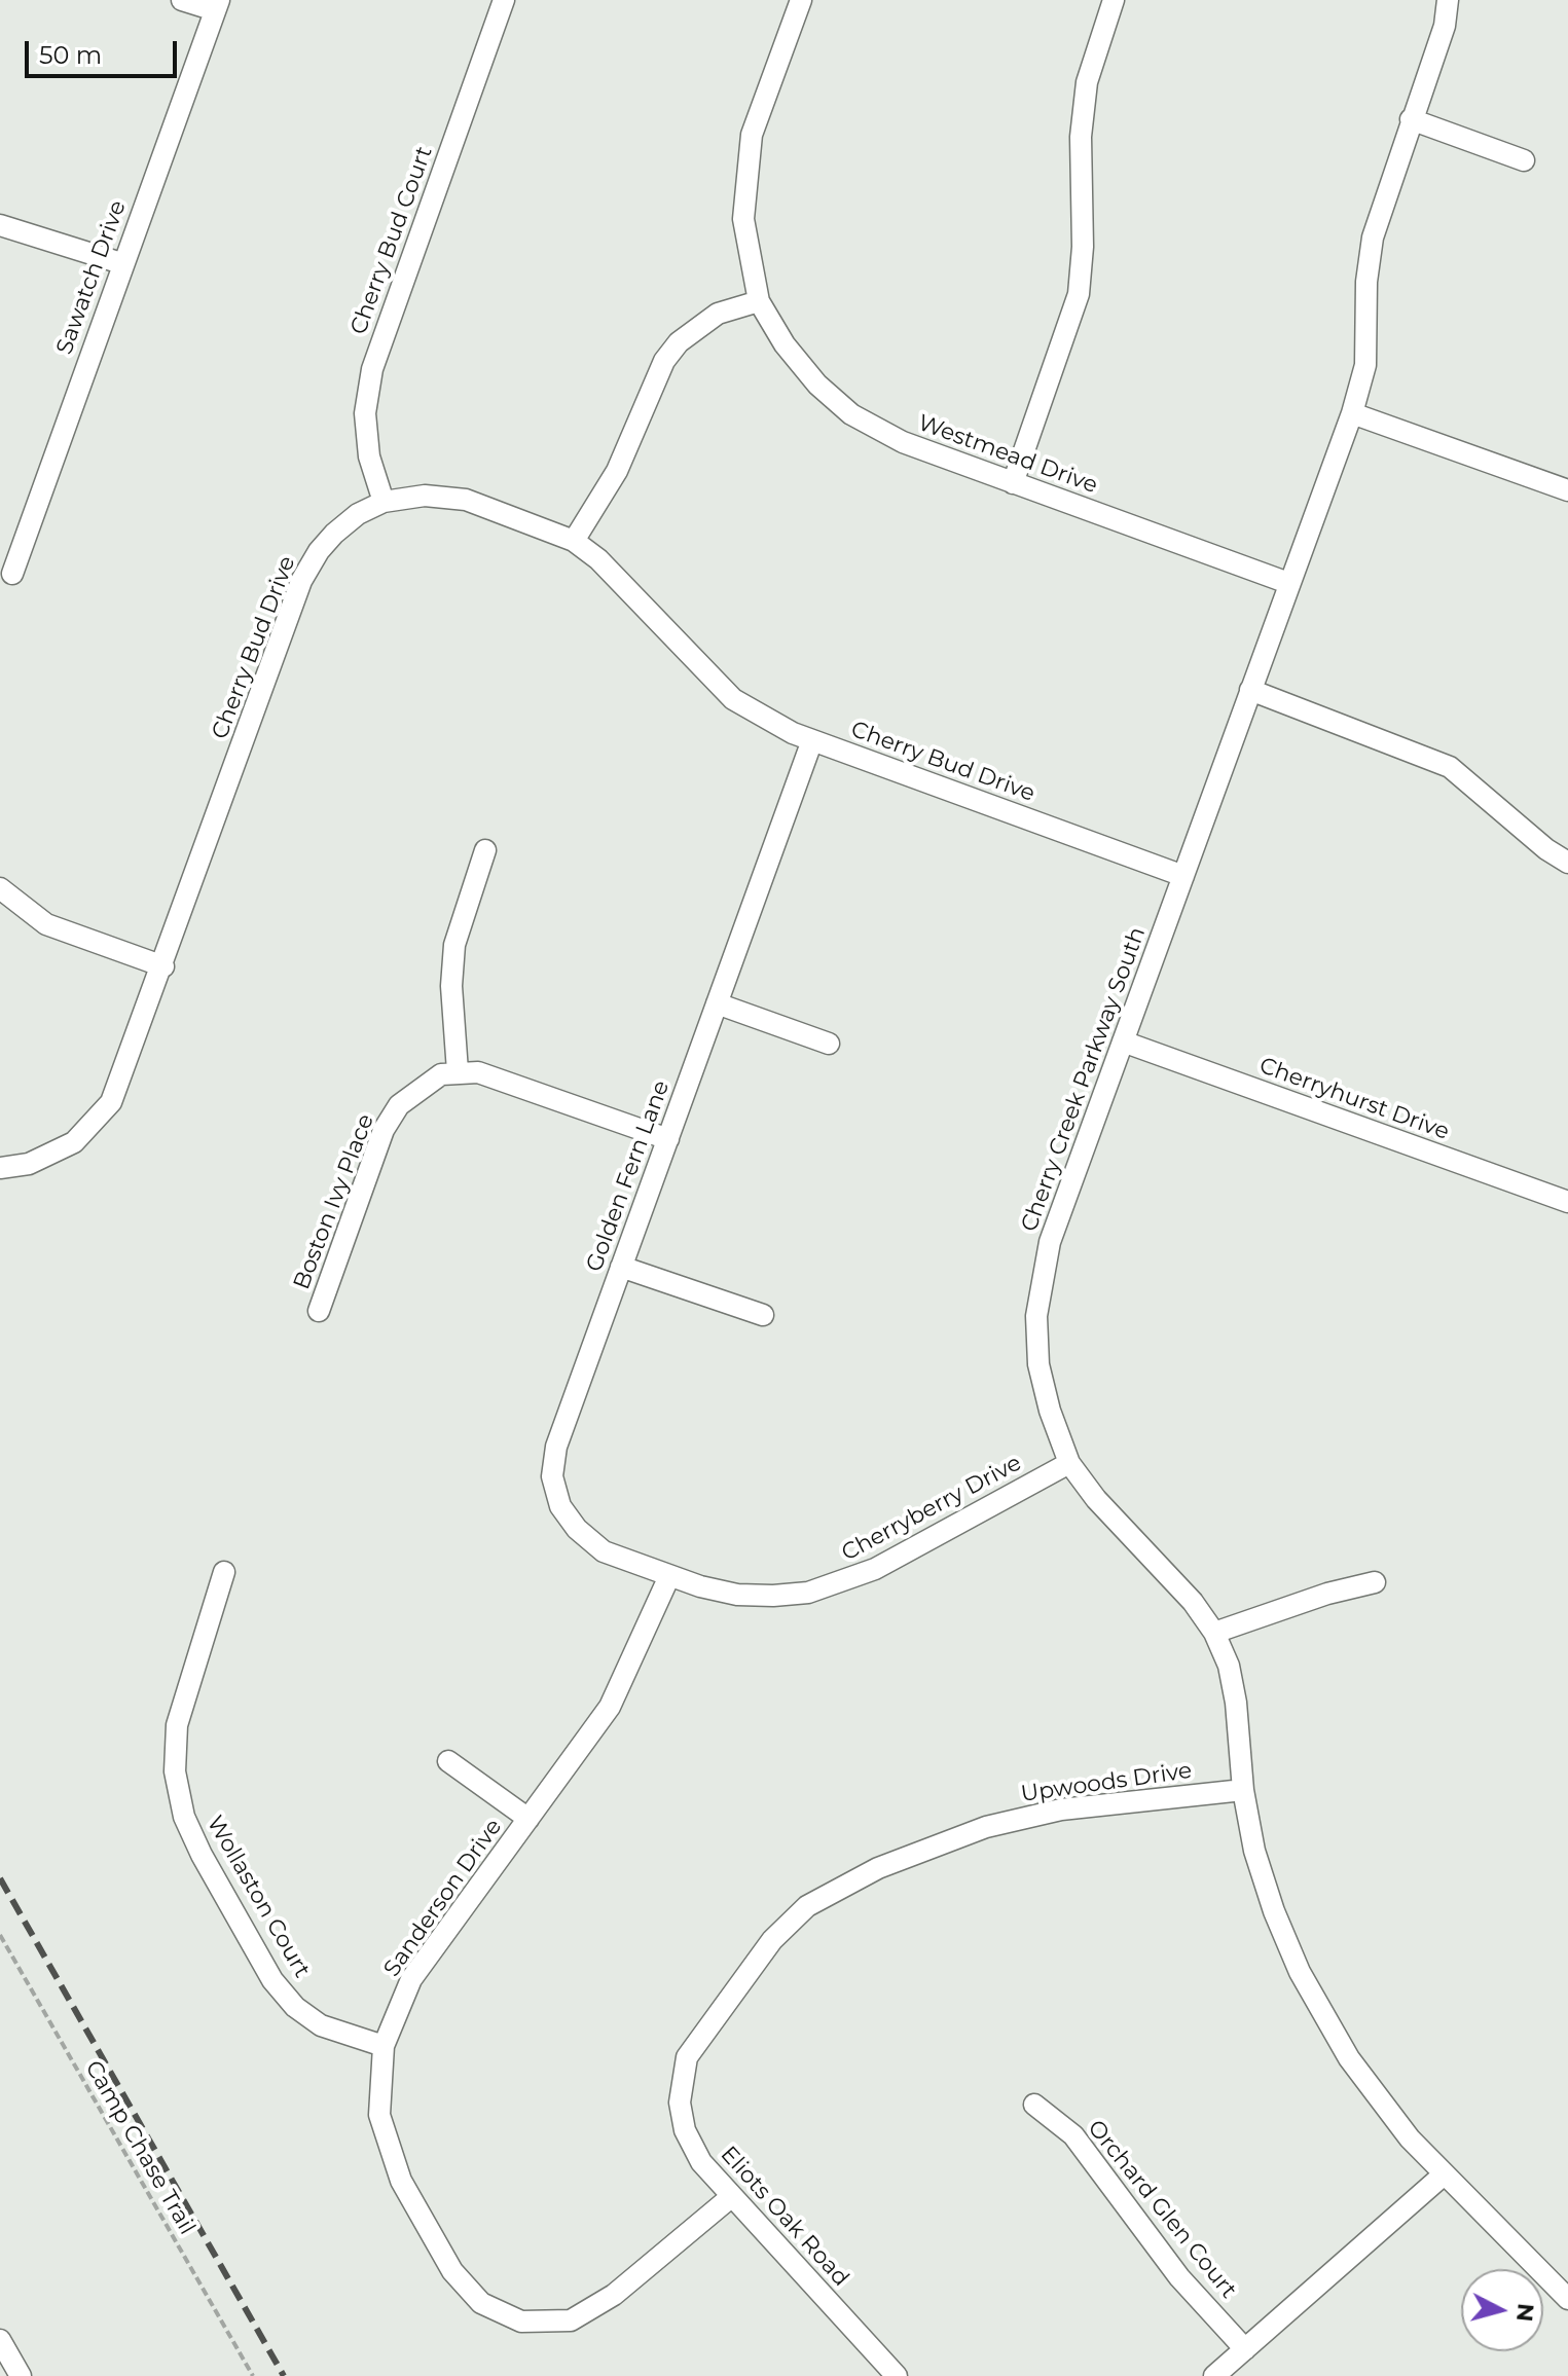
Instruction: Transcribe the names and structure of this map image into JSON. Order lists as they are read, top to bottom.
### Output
{
  "streets": {
    "street": [
      "Cherry Bud Court",
      "Sawatch Drive",
      "Westmead Drive",
      "Cherry Bud Drive",
      "Cherry Creek Parkway South",
      "Cherryhurst Drive",
      "Golden Fern Lane",
      "Boston Ivy Place",
      "Cherryberry Drive",
      "Upwoods Drive",
      "Wollaston Court",
      "Sanderson Drive",
      "Orchard Glen Court",
      "Eliots Oak Road"
    ],
    "path": ["Camp Chase Trail"]
  },
  "crossings": [
    ["Cherry Bud Court", "Cherry Bud Drive"],
    ["Westmead Drive", "Cherry Creek Parkway South"],
    ["Cherry Bud Drive", "Cherry Creek Parkway South"],
    ["Cherry Bud Drive", "Golden Fern Lane"],
    ["Cherry Creek Parkway South", "Cherryhurst Drive"],
    ["Cherry Creek Parkway South", "Cherryberry Drive"],
    ["Cherry Creek Parkway South", "Upwoods Drive"],
    ["Golden Fern Lane", "Cherryberry Drive"],
    ["Golden Fern Lane", "Sanderson Drive"],
    ["Cherryberry Drive", "Sanderson Drive"],
    ["Upwoods Drive", "Eliots Oak Road"],
    ["Wollaston Court", "Sanderson Drive"],
    ["Sanderson Drive", "Eliots Oak Road"]
  ],
  "scale_bar": "50 m",
  "north": "right"
}
